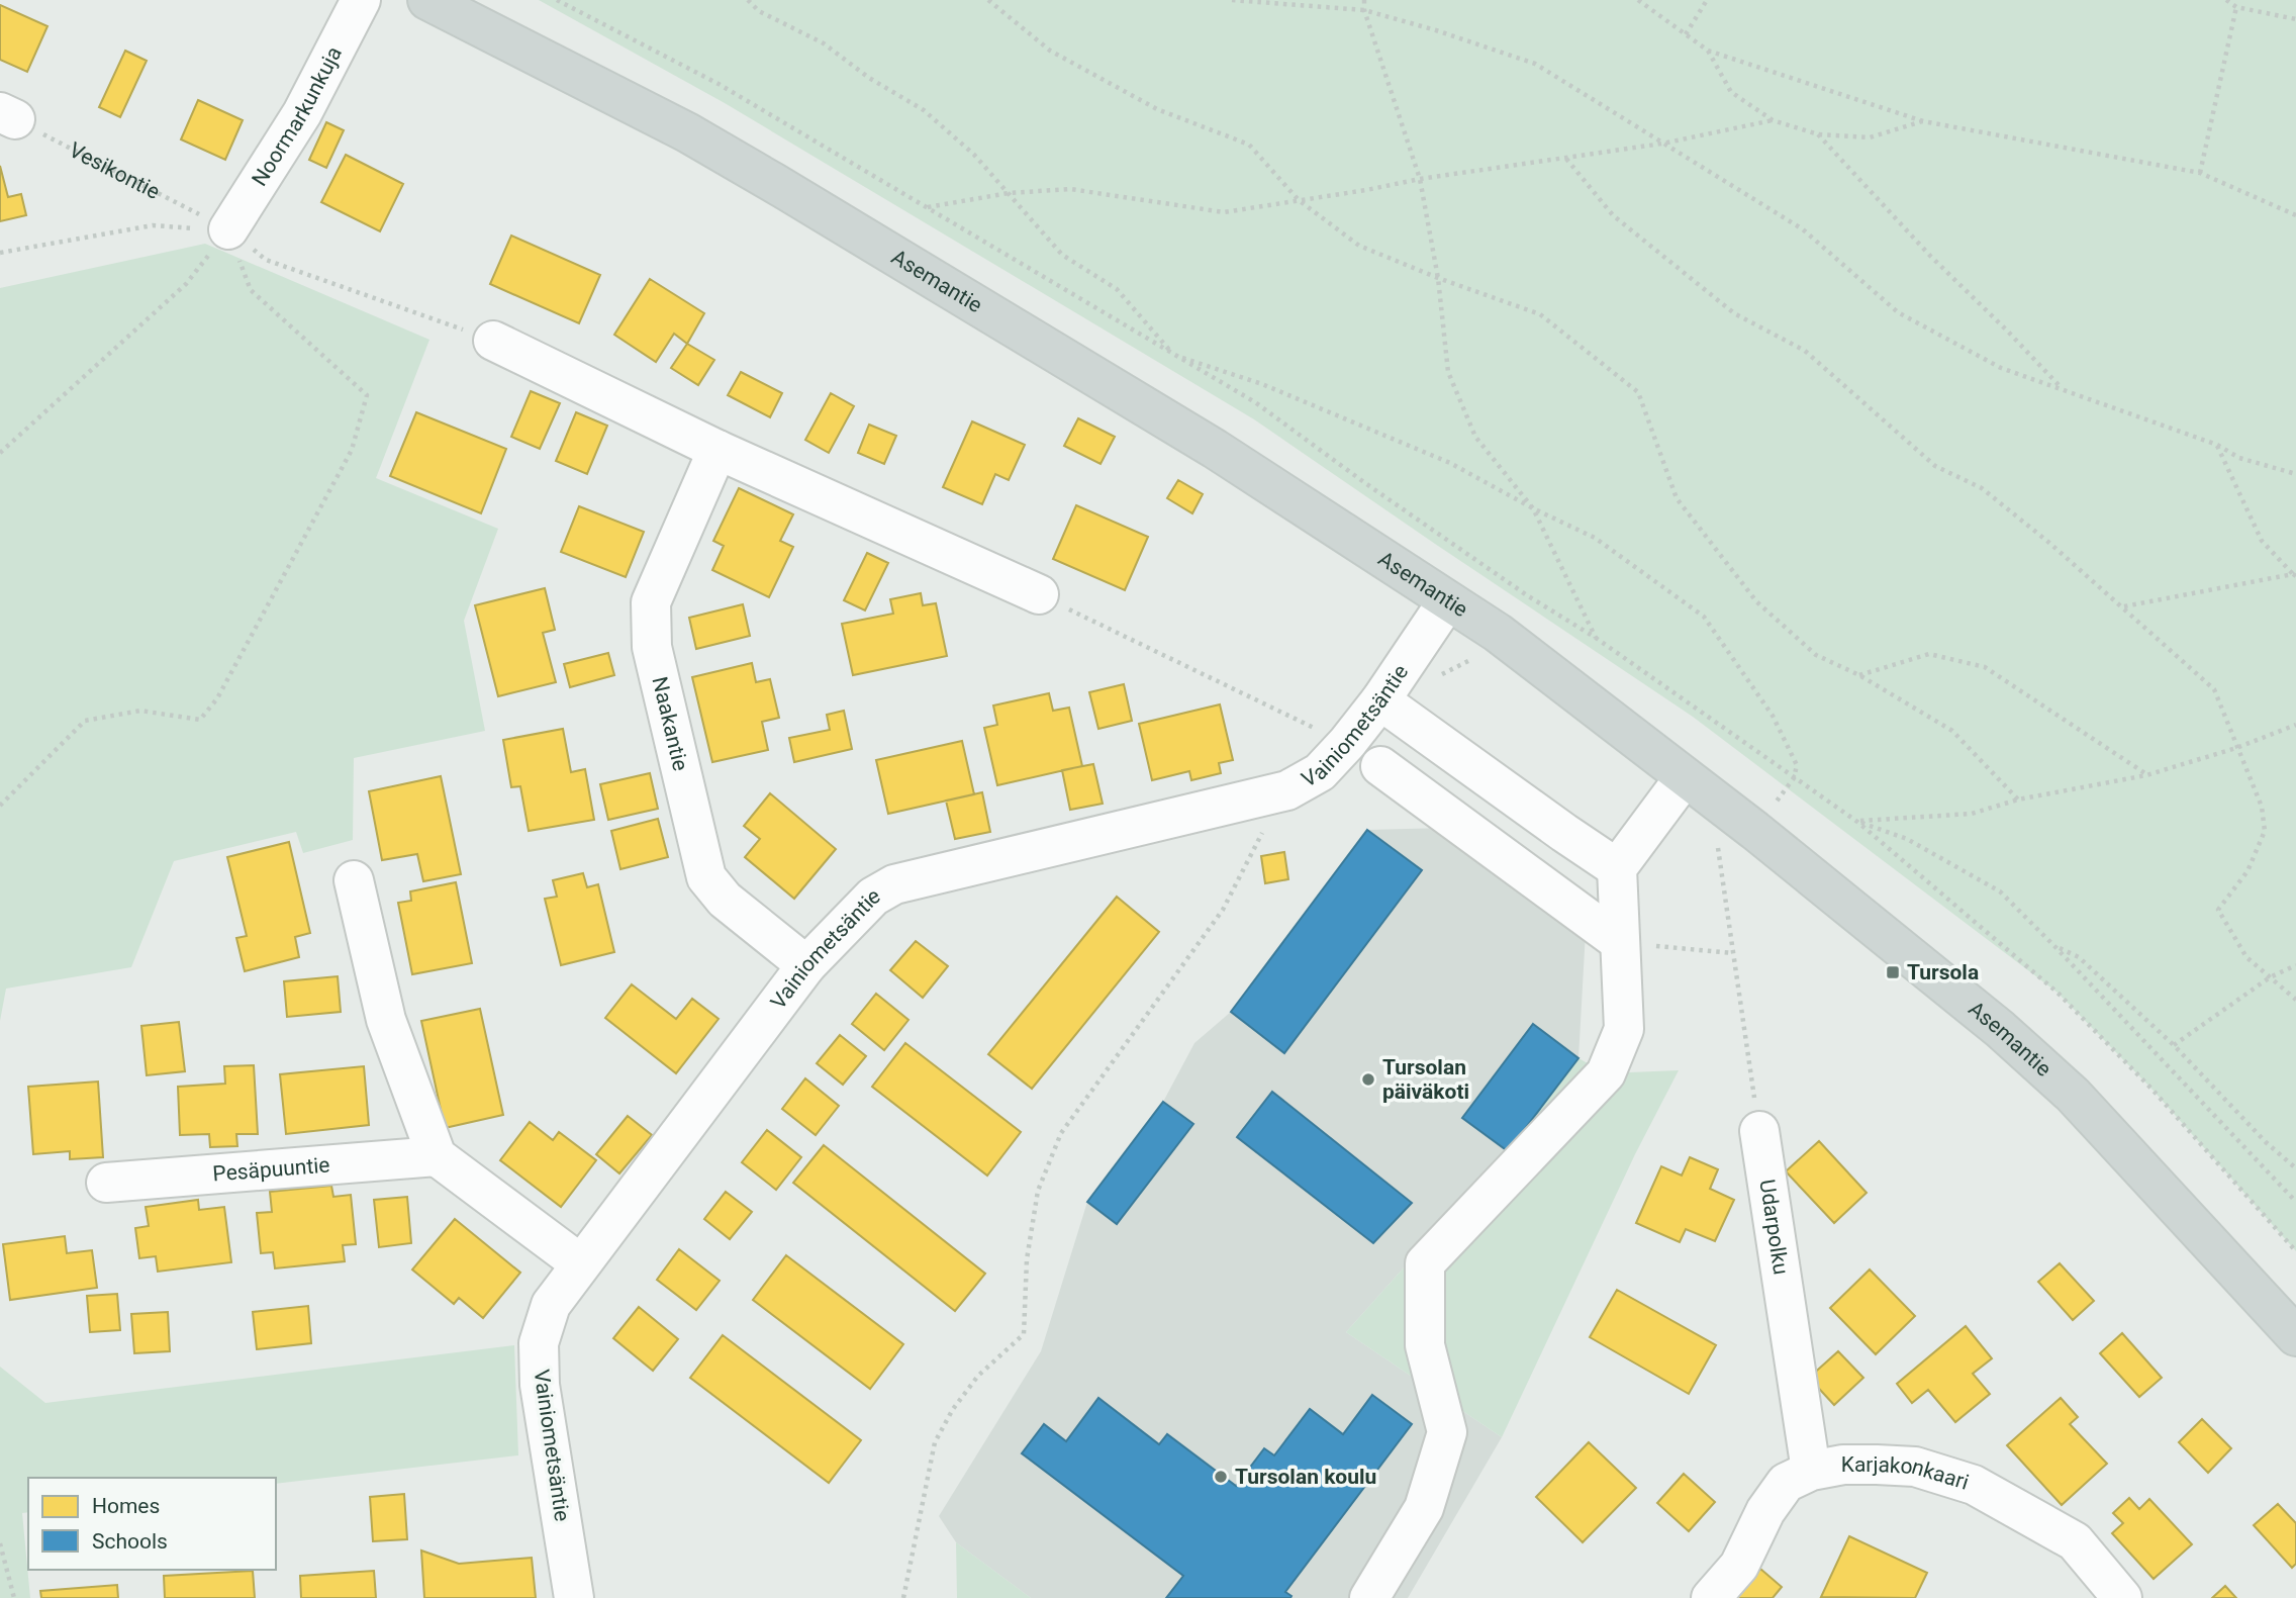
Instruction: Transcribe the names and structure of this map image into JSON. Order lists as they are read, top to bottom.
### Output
{
  "streets": {
    "main road": ["Asemantie"],
    "street": [
      "Noormarkunkuja",
      "Vainiometsäntie",
      "Naakantie",
      "Pesäpuuntie",
      "Udarpolku",
      "Karjakonkaari"
    ],
    "path": ["Vesikontie"]
  },
  "crossings": [
    ["Noormarkunkuja", "Vesikontie"],
    ["Asemantie", "Vainiometsäntie"],
    ["Vainiometsäntie", "Naakantie"],
    ["Udarpolku", "Karjakonkaari"]
  ],
  "places": {
    "transit": ["Tursola"],
    "other": ["Tursolan päiväkoti", "Tursolan koulu"]
  },
  "legend": ["Homes", "Schools"]
}
